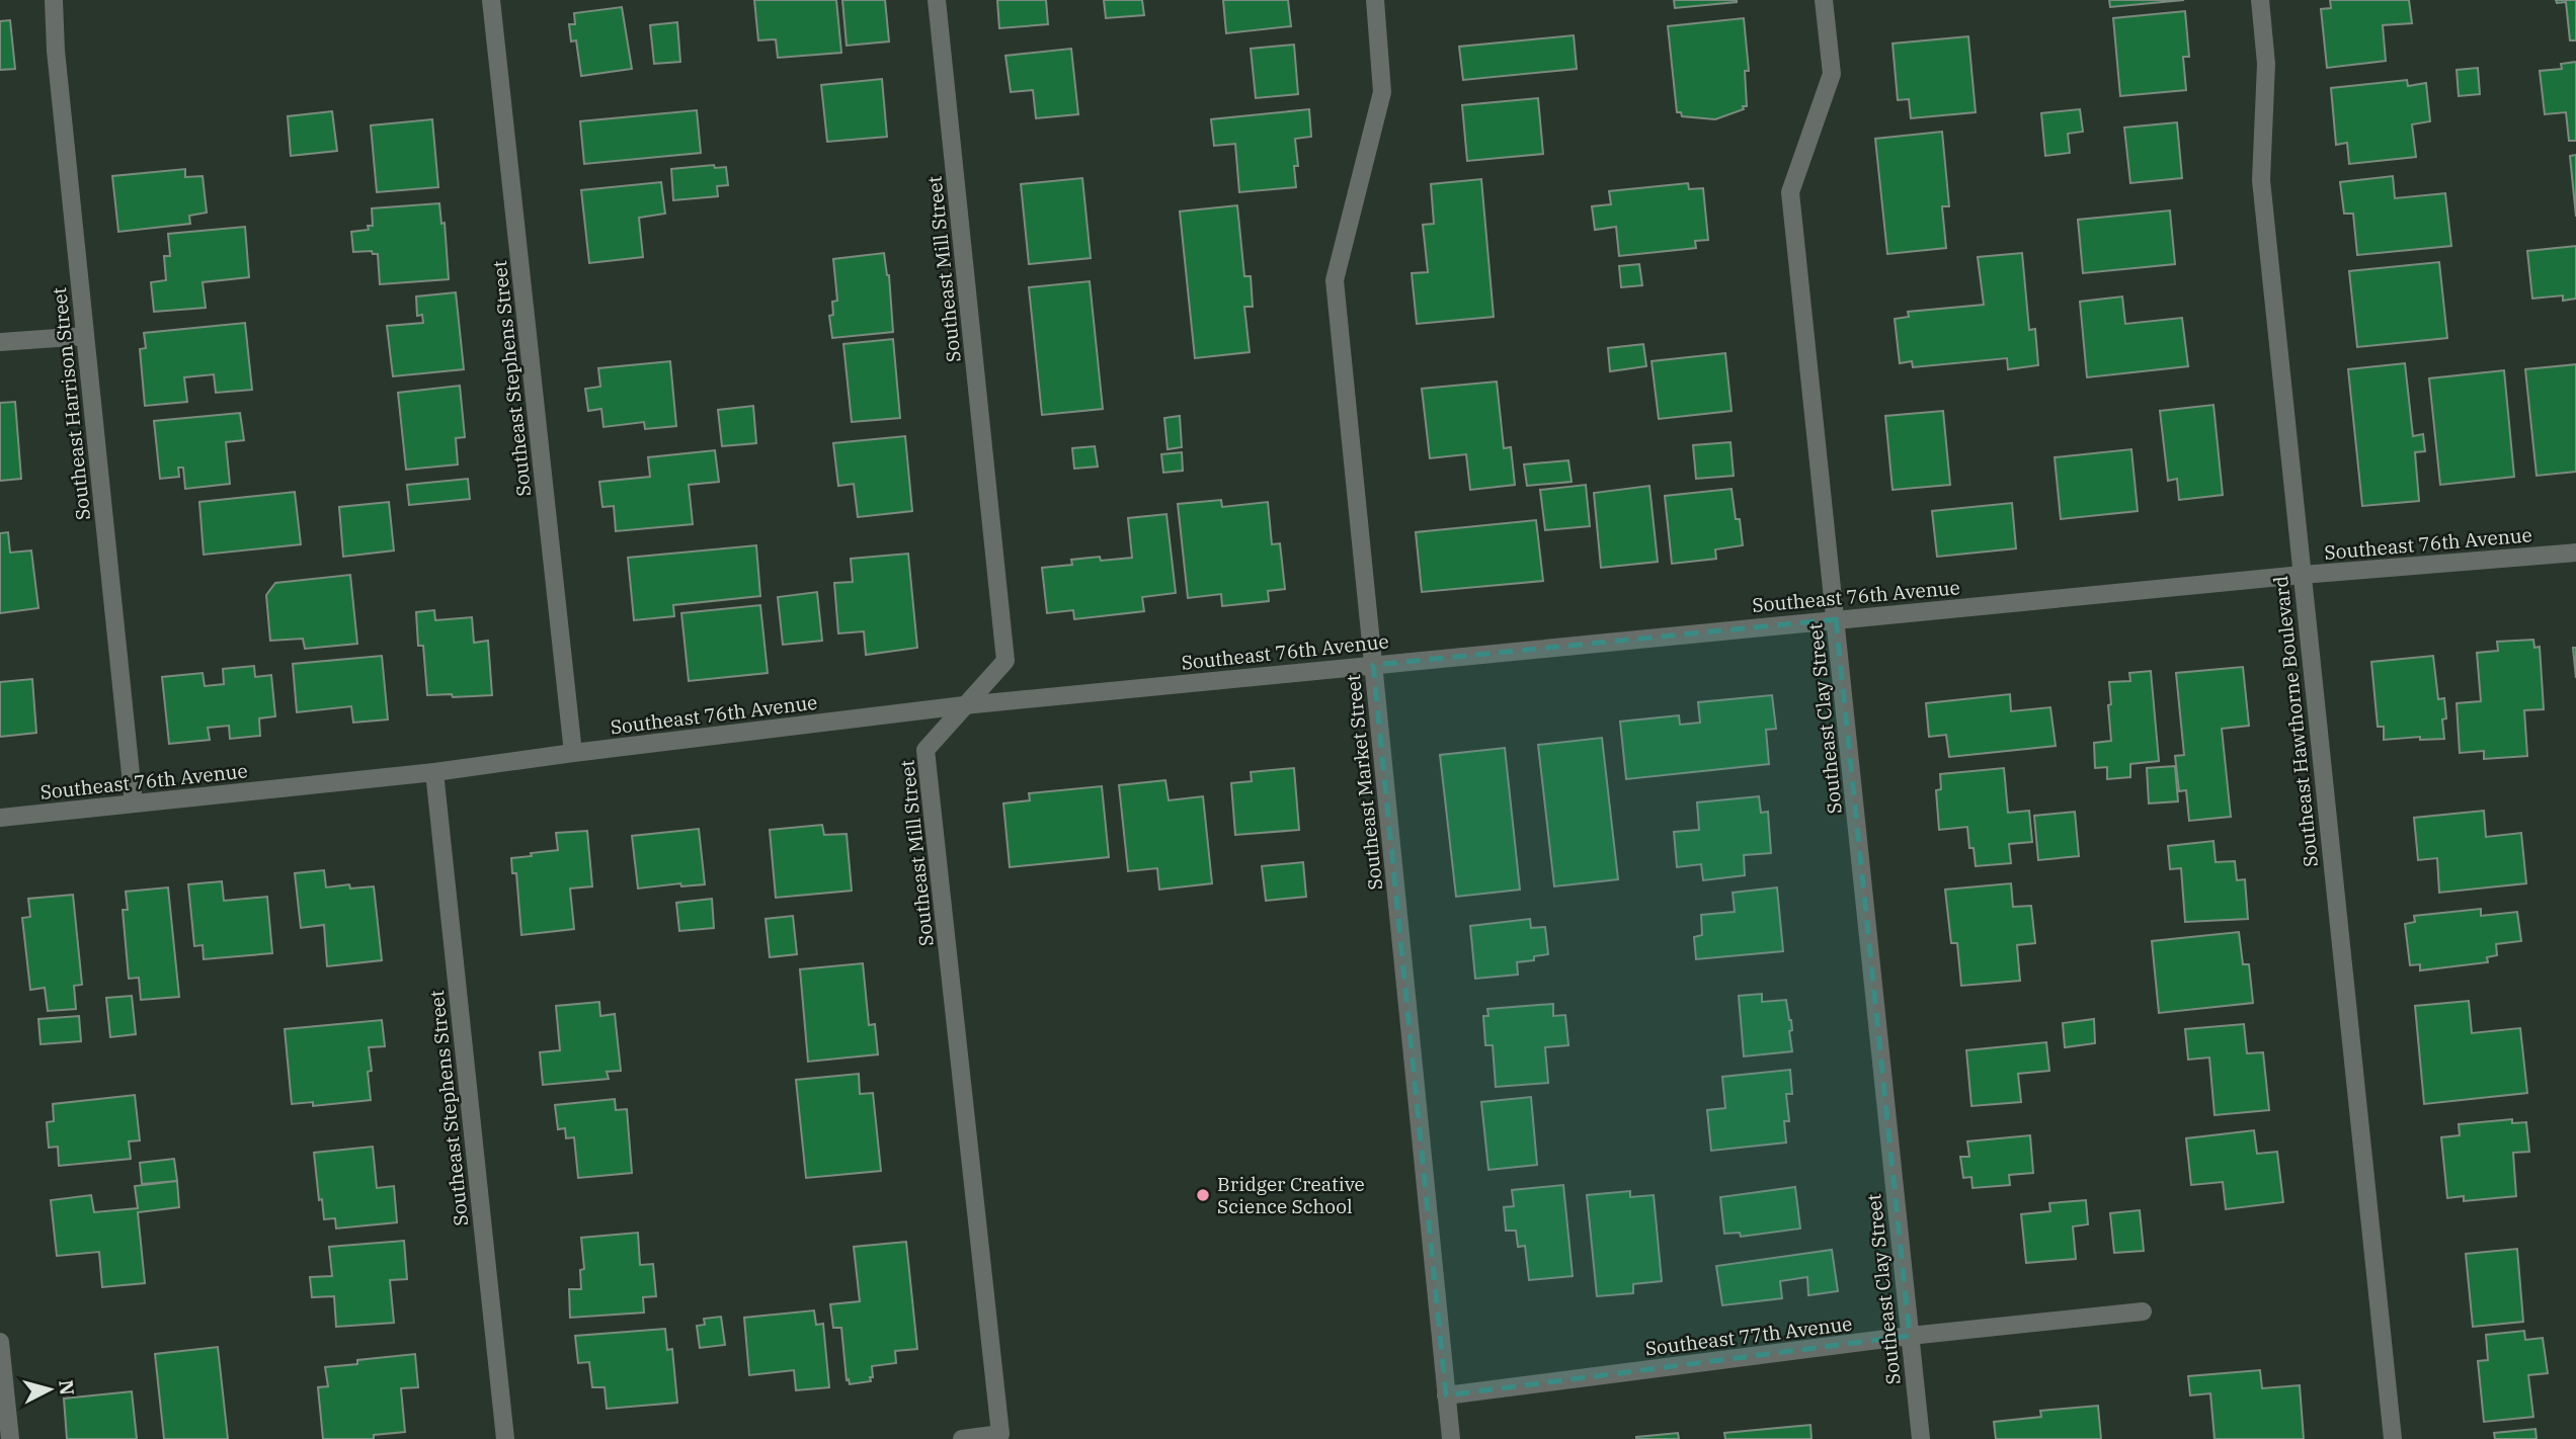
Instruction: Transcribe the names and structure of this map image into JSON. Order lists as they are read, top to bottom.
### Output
{
  "streets": {
    "street": [
      "Southeast Mill Street",
      "Southeast Stephens Street",
      "Southeast Harrison Street",
      "Southeast 76th Avenue",
      "Southeast Clay Street",
      "Southeast Hawthorne Boulevard",
      "Southeast Market Street",
      "Southeast 77th Avenue"
    ]
  },
  "crossings": [
    ["Southeast Mill Street", "Southeast 76th Avenue"],
    ["Southeast Stephens Street", "Southeast 76th Avenue"],
    ["Southeast Harrison Street", "Southeast 76th Avenue"],
    ["Southeast 76th Avenue", "Southeast Clay Street"],
    ["Southeast 76th Avenue", "Southeast Hawthorne Boulevard"],
    ["Southeast 76th Avenue", "Southeast Market Street"],
    ["Southeast Clay Street", "Southeast 77th Avenue"],
    ["Southeast Market Street", "Southeast 77th Avenue"]
  ],
  "places": ["Bridger Creative Science School"],
  "north": "right"
}
